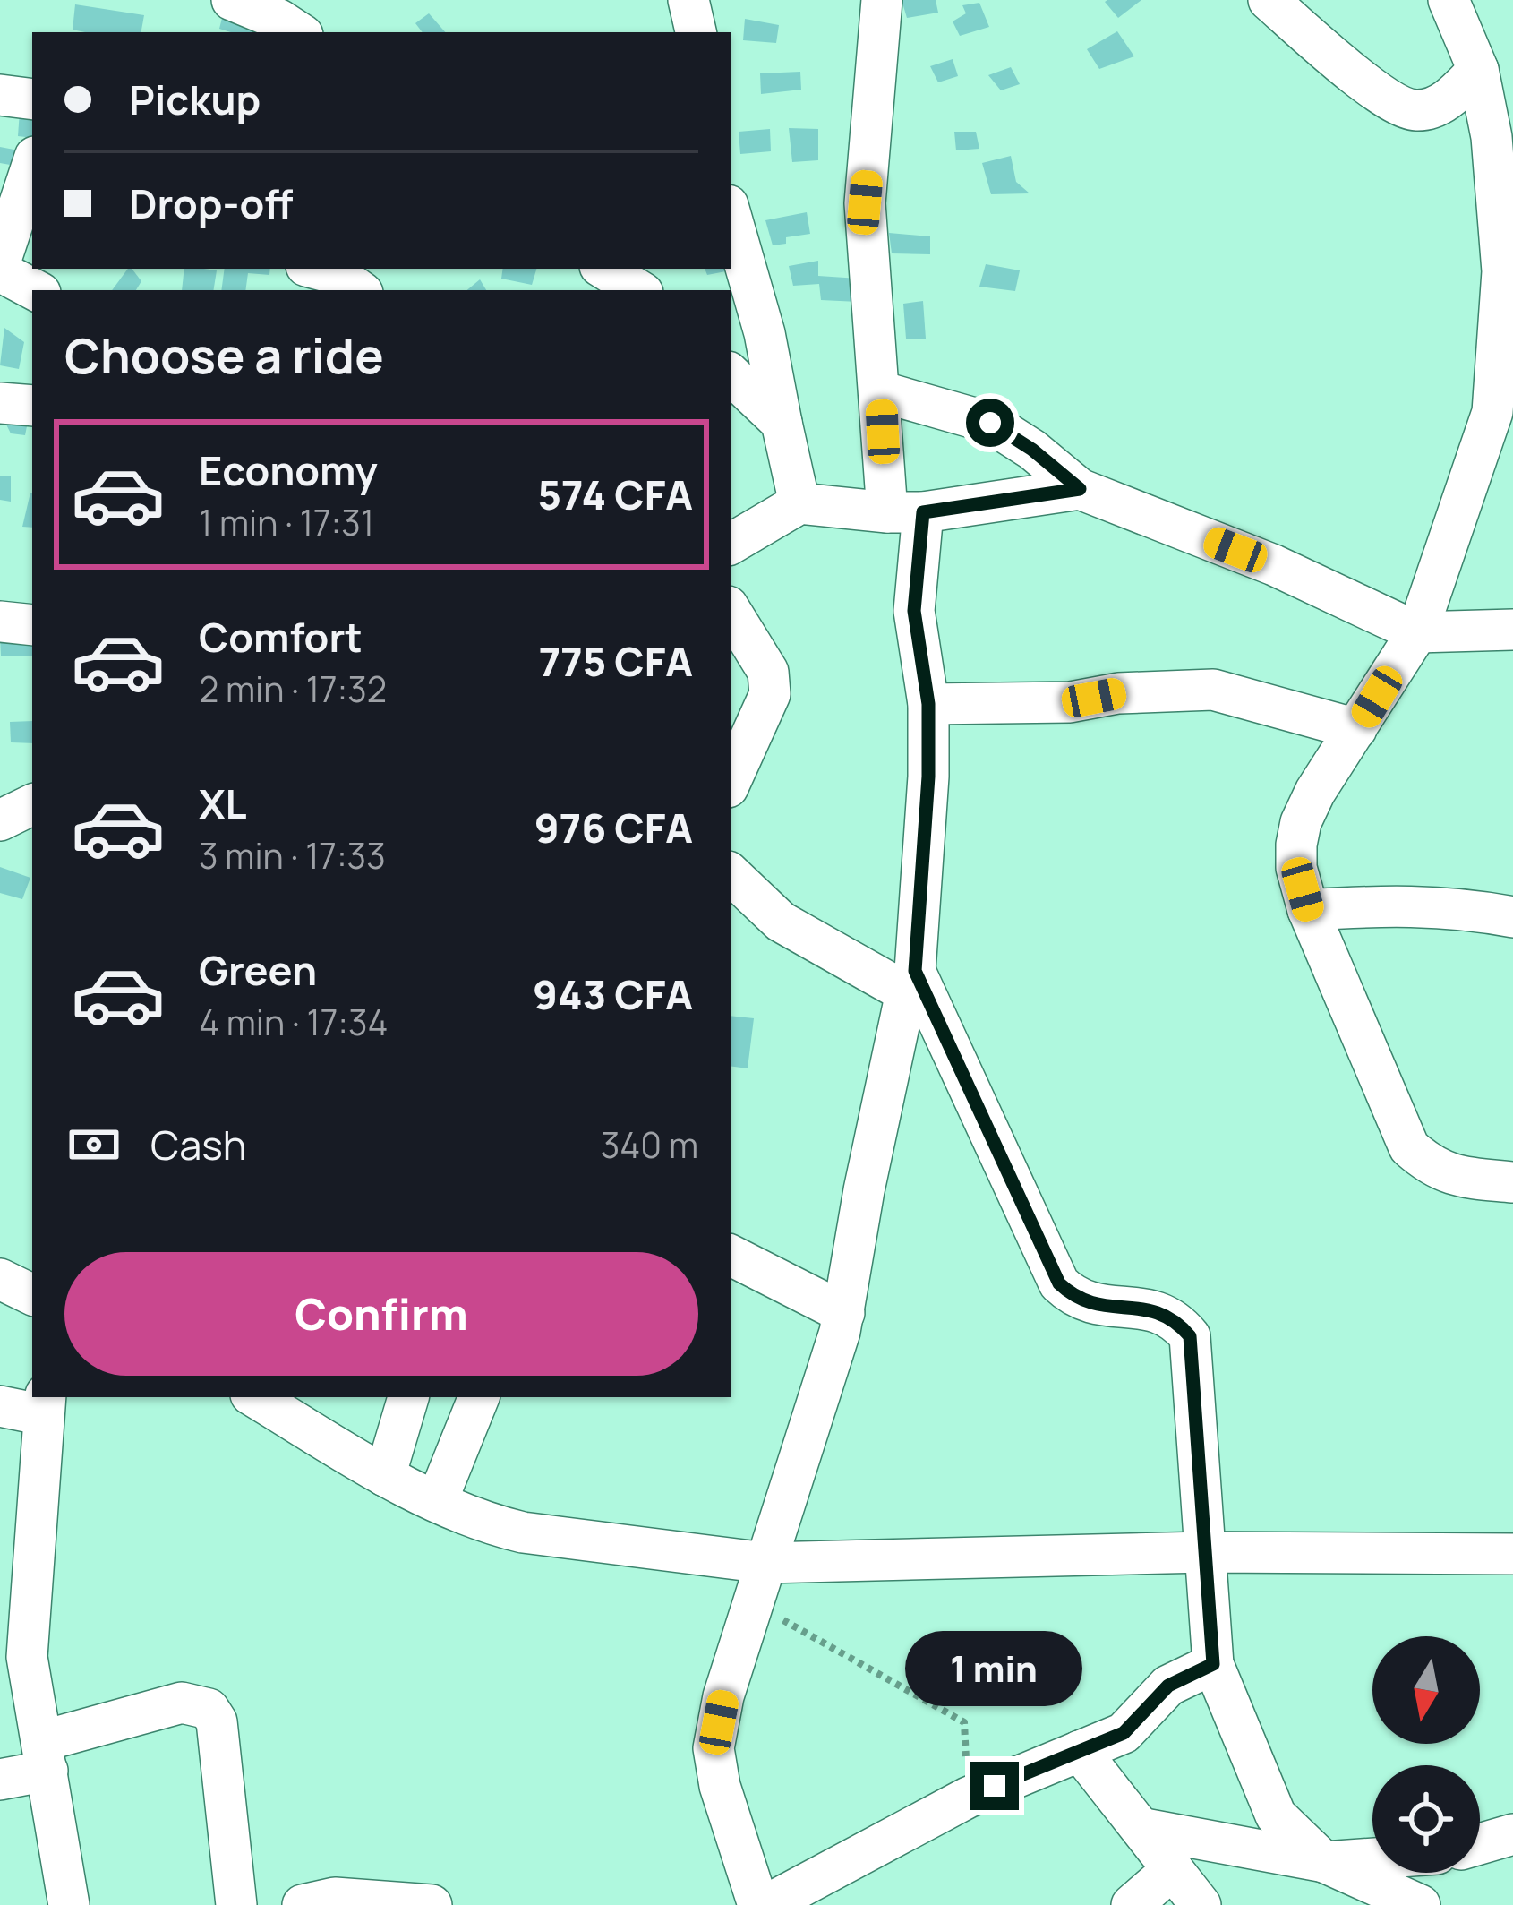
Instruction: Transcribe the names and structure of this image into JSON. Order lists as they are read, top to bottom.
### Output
{
  "north": "bottom",
  "page": {
    "banner": ["Pickup", "Drop-off"],
    "heading": "Choose a ride",
    "list": [
      {
        "name": "Economy",
        "note": "1 min · 17:31",
        "value": "574 CFA"
      },
      {
        "name": "Comfort",
        "note": "2 min · 17:32",
        "value": "775 CFA"
      },
      {
        "name": "XL",
        "note": "3 min · 17:33",
        "value": "976 CFA"
      },
      {
        "name": "Green",
        "note": "4 min · 17:34",
        "value": "943 CFA"
      }
    ],
    "pay": ["Cash", "340 m"],
    "buttons": "Confirm",
    "bubble": "1 min"
  }
}
